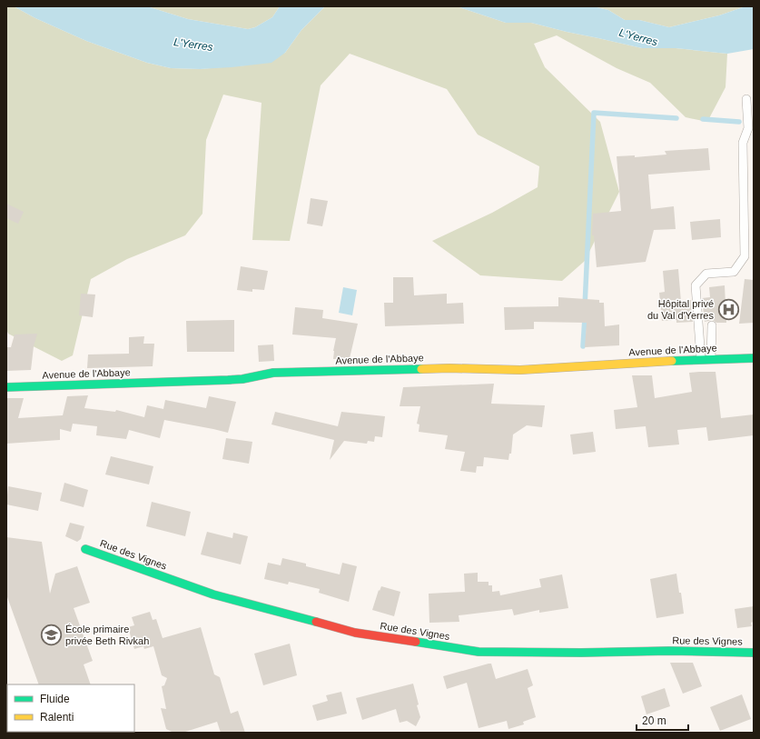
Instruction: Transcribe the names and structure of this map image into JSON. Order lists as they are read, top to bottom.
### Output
{
  "streets": {
    "street": ["Avenue de l'Abbaye", "Rue des Vignes"]
  },
  "water": ["L'Yerres"],
  "places": {
    "hospital": ["Hôpital privé du Val d'Yerres"],
    "school or university": ["École primaire privée Beth Rivkah"]
  },
  "legend": ["Fluide", "Ralenti"],
  "scale_bar": "20 m"
}
